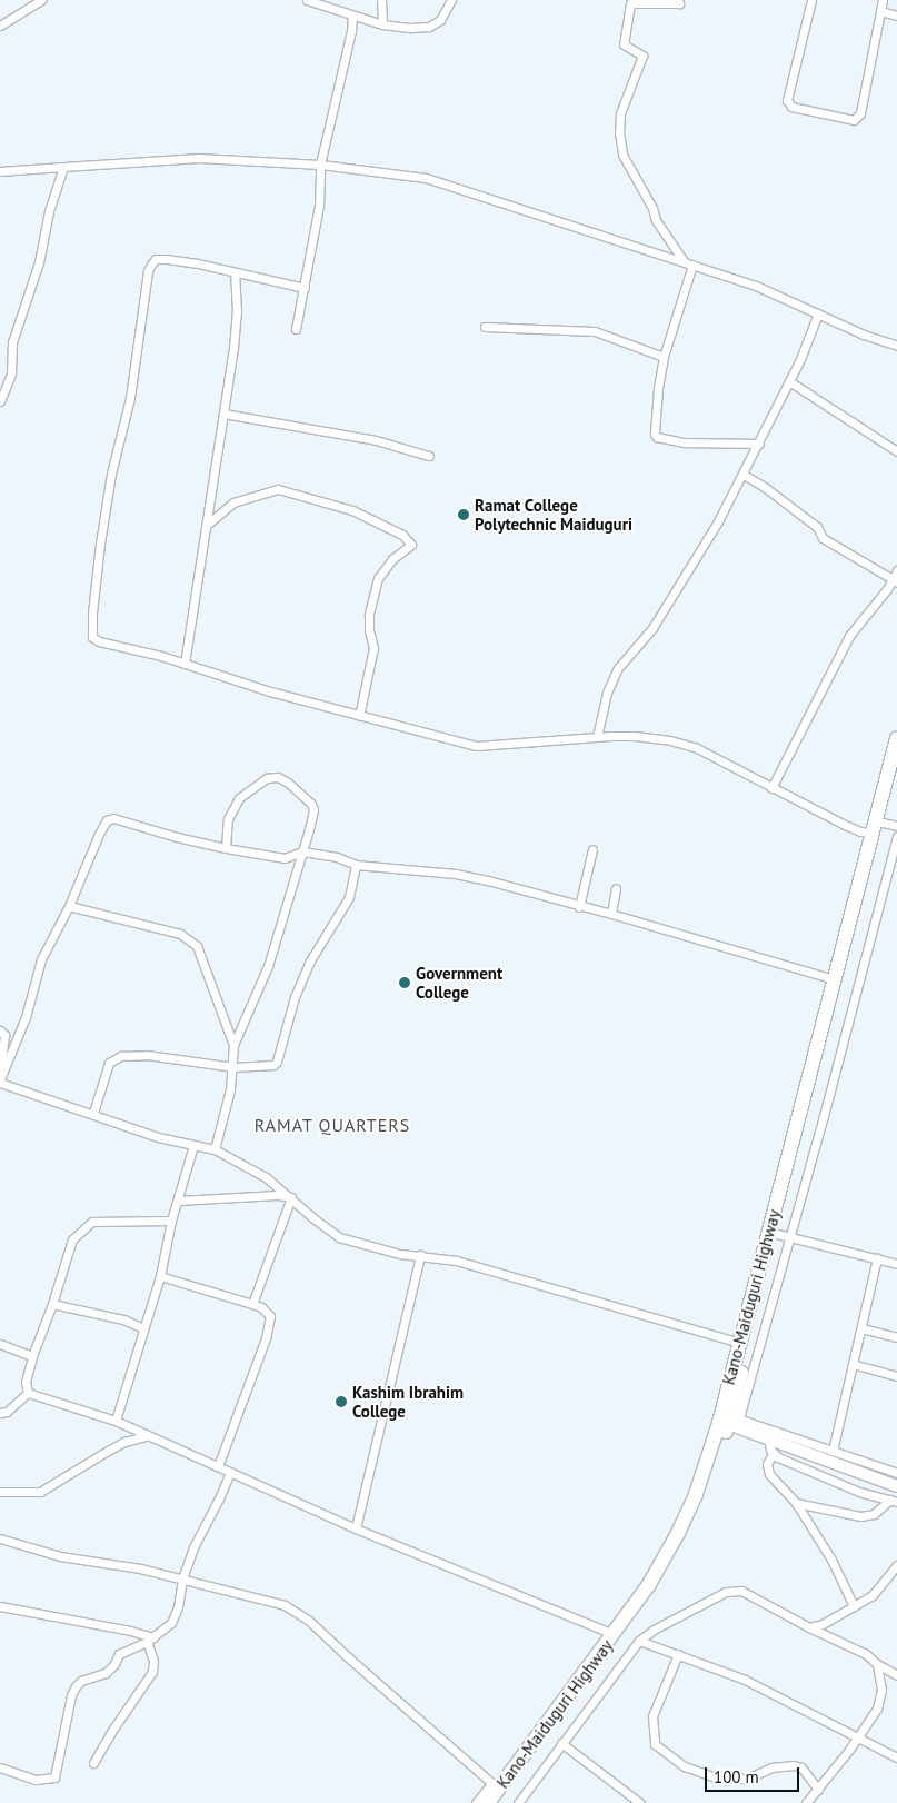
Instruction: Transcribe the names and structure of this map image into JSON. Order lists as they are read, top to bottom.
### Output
{
  "streets": {
    "highway": ["Kano-Maiduguri Highway"]
  },
  "districts": ["RAMAT QUARTERS"],
  "places": ["Ramat College Polytechnic Maiduguri", "Government College", "Kashim Ibrahim College"],
  "scale_bar": "100 m"
}
